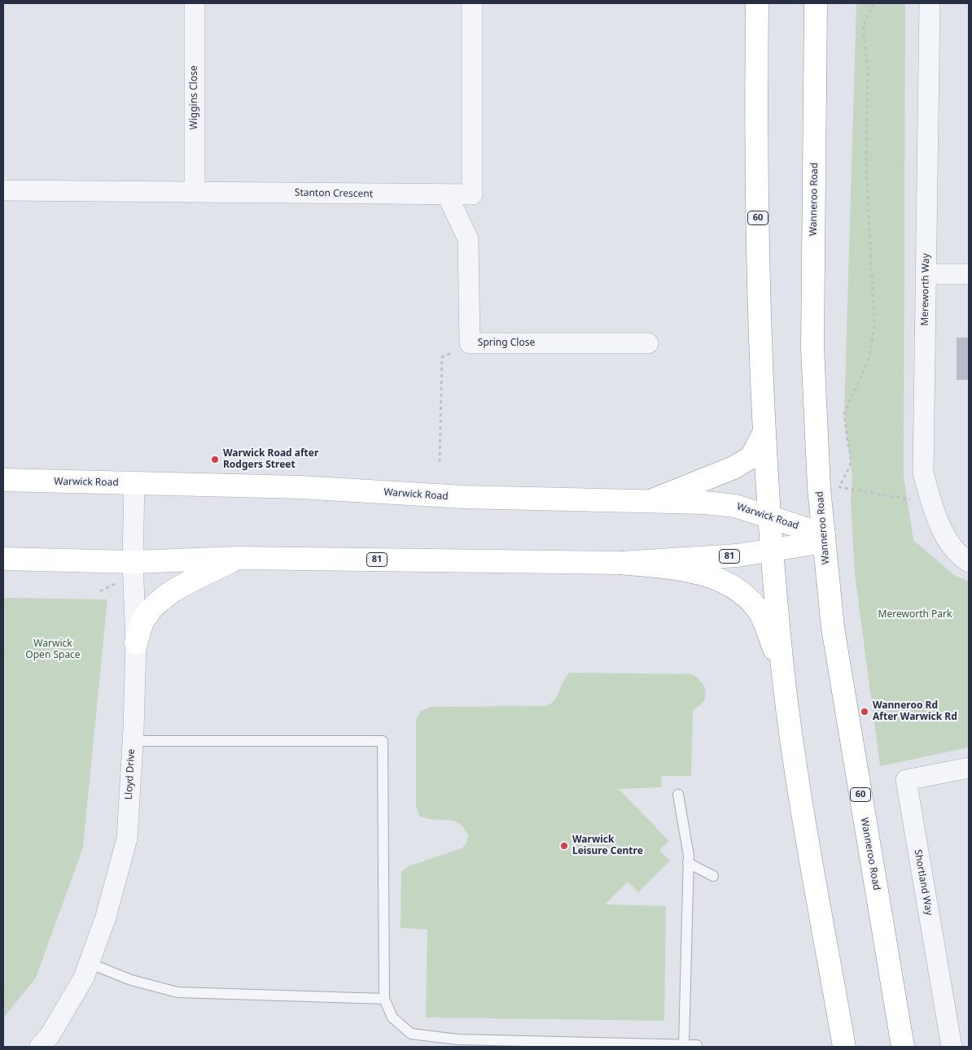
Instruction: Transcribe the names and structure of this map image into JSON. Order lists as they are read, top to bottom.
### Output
{
  "streets": {
    "main road": [
      "Wanneroo Road",
      "60",
      "Warwick Road",
      "81"
    ],
    "street": [
      "Wiggins Close",
      "Stanton Crescent",
      "Mereworth Way",
      "Spring Close",
      "Lloyd Drive",
      "Shortland Way"
    ]
  },
  "crossings": [
    ["Wiggins Close", "Stanton Crescent"],
    ["Stanton Crescent", "Spring Close"],
    ["Wanneroo Road", "Warwick Road"],
    ["60", "Warwick Road"],
    ["Warwick Road", "Lloyd Drive"]
  ],
  "parks": ["Mereworth Park", "Warwick Open Space"],
  "places": ["Warwick Road after Rodgers Street", "Wanneroo Rd After Warwick Rd", "Warwick Leisure Centre"]
}
